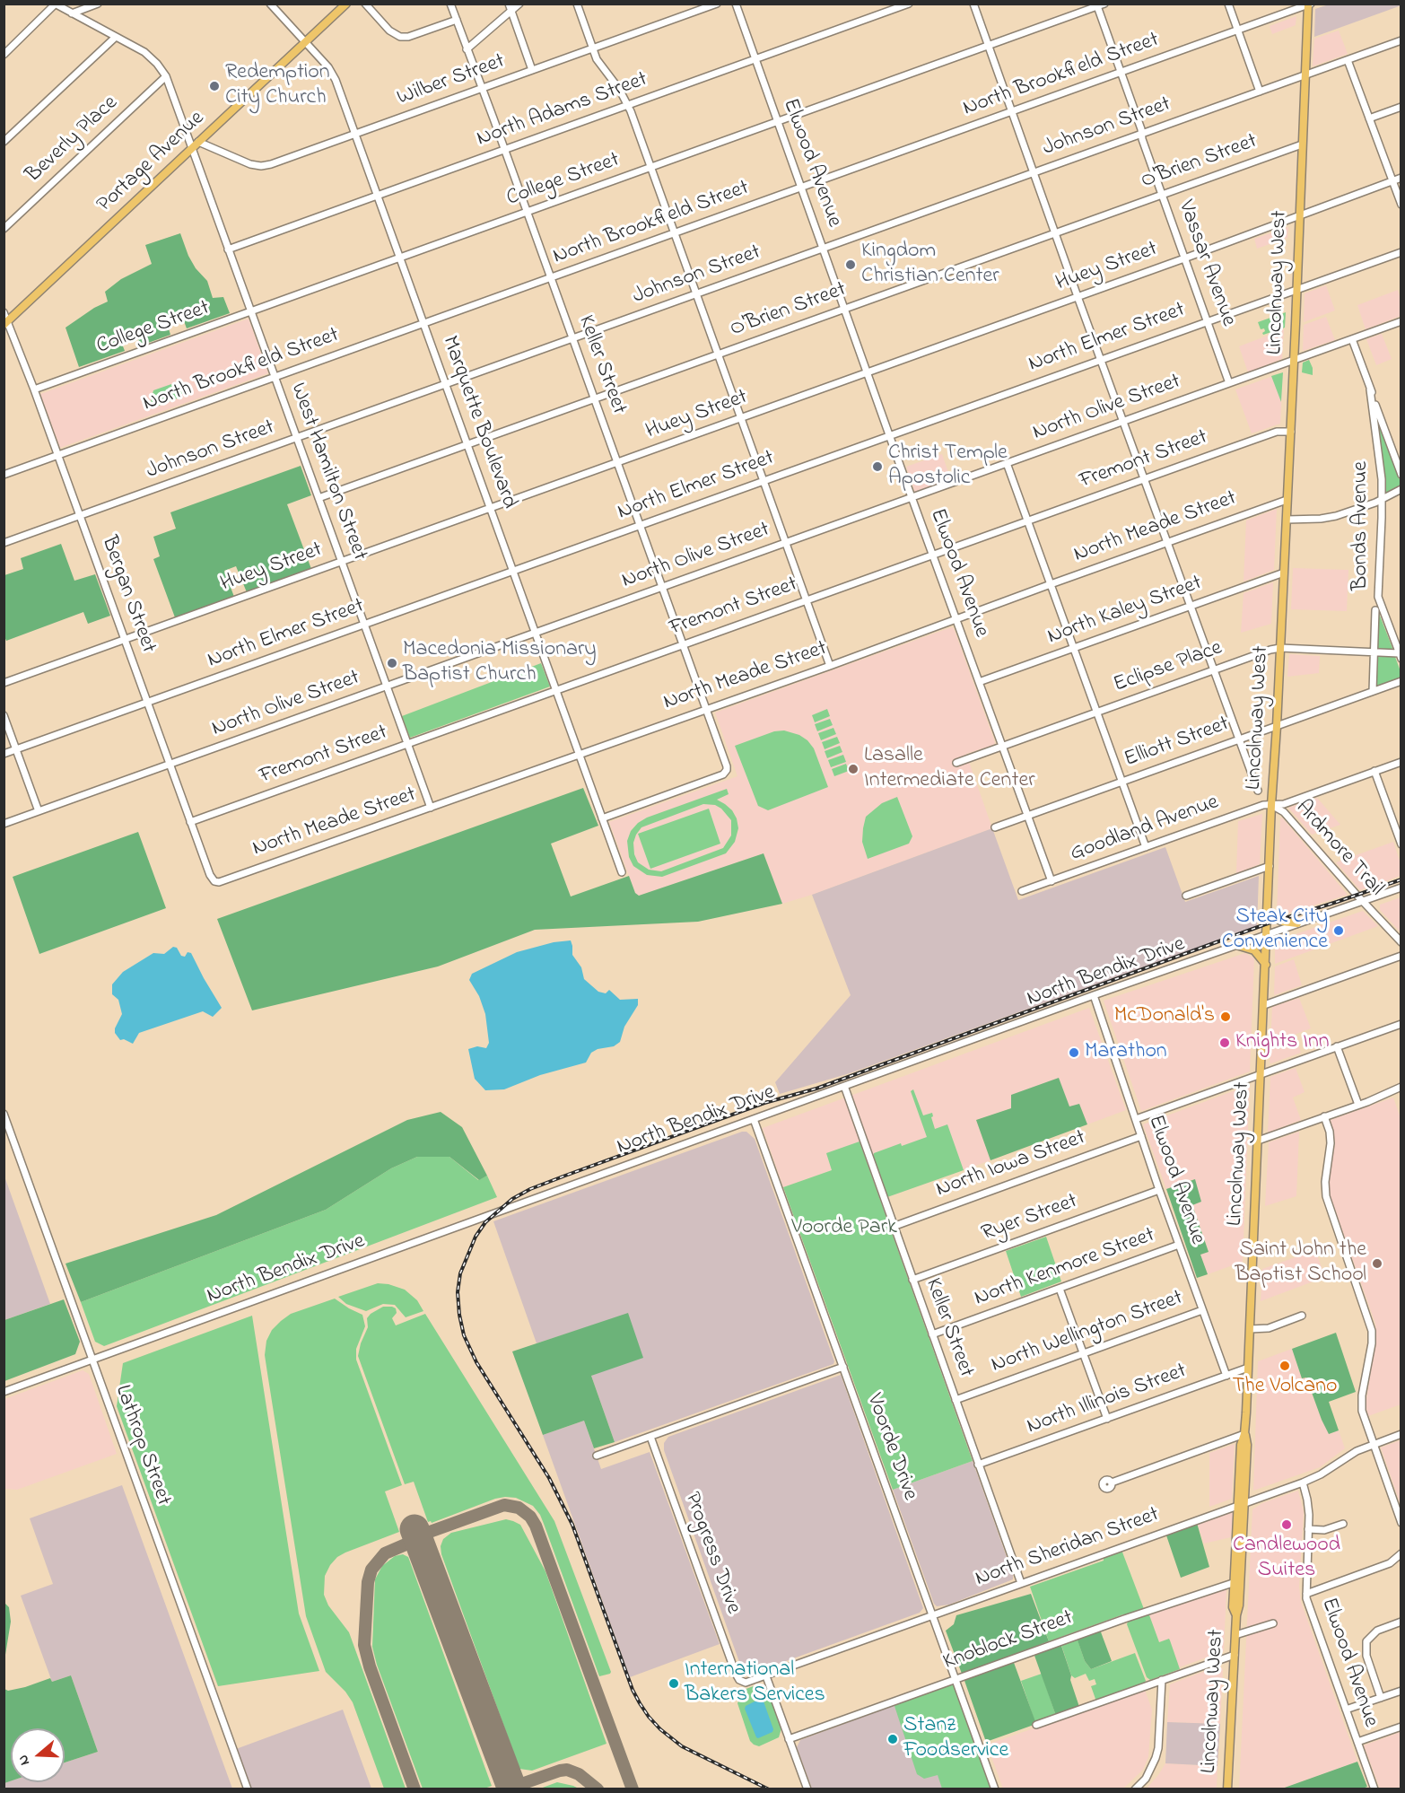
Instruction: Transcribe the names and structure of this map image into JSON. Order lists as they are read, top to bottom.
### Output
{
  "streets": {
    "main road": ["Portage Avenue", "Lincolnway West"],
    "street": [
      "North Brookfield Street",
      "Wilber Street",
      "North Adams Street",
      "Johnson Street",
      "Beverly Place",
      "O'Brien Street",
      "Elwood Avenue",
      "College Street",
      "Vassar Avenue",
      "Huey Street",
      "North Elmer Street",
      "Keller Street",
      "North Olive Street",
      "Marquette Boulevard",
      "Fremont Street",
      "West Hamilton Street",
      "Bonds Avenue",
      "North Meade Street",
      "Bergan Street",
      "North Kaley Street",
      "Eclipse Place",
      "Elliott Street",
      "Goodland Avenue",
      "Ardmore Trail",
      "North Bendix Drive",
      "North Iowa Street",
      "Ryer Street",
      "North Kenmore Street",
      "North Wellington Street",
      "North Illinois Street",
      "Lathrop Street",
      "Voorde Drive",
      "North Sheridan Street",
      "Progress Drive",
      "Knoblock Street"
    ]
  },
  "crossings": [
    ["North Brookfield Street", "Elwood Avenue"],
    ["North Brookfield Street", "Vassar Avenue"],
    ["North Brookfield Street", "Lincolnway West"],
    ["North Brookfield Street", "Keller Street"],
    ["North Brookfield Street", "Marquette Boulevard"],
    ["North Brookfield Street", "West Hamilton Street"],
    ["North Brookfield Street", "Bergan Street"],
    ["Wilber Street", "Portage Avenue"],
    ["Wilber Street", "Keller Street"],
    ["Wilber Street", "Marquette Boulevard"],
    ["North Adams Street", "Elwood Avenue"],
    ["North Adams Street", "Keller Street"],
    ["North Adams Street", "Marquette Boulevard"],
    ["North Adams Street", "West Hamilton Street"],
    ["Johnson Street", "Elwood Avenue"],
    ["Johnson Street", "Vassar Avenue"],
    ["Johnson Street", "Lincolnway West"],
    ["Johnson Street", "Keller Street"],
    ["Johnson Street", "Marquette Boulevard"],
    ["Johnson Street", "West Hamilton Street"],
    ["Johnson Street", "Bergan Street"],
    ["Beverly Place", "West Hamilton Street"],
    ["Portage Avenue", "Marquette Boulevard"],
    ["Portage Avenue", "West Hamilton Street"],
    ["Portage Avenue", "Bergan Street"],
    ["O'Brien Street", "Elwood Avenue"],
    ["O'Brien Street", "Vassar Avenue"],
    ["O'Brien Street", "Lincolnway West"],
    ["O'Brien Street", "Keller Street"],
    ["O'Brien Street", "Marquette Boulevard"],
    ["O'Brien Street", "West Hamilton Street"],
    ["Elwood Avenue", "College Street"],
    ["Elwood Avenue", "Huey Street"],
    ["Elwood Avenue", "North Elmer Street"],
    ["Elwood Avenue", "North Olive Street"],
    ["Elwood Avenue", "Fremont Street"],
    ["Elwood Avenue", "North Meade Street"],
    ["Elwood Avenue", "North Kaley Street"],
    ["Elwood Avenue", "Eclipse Place"],
    ["Elwood Avenue", "Elliott Street"],
    ["Elwood Avenue", "Goodland Avenue"],
    ["Elwood Avenue", "North Bendix Drive"],
    ["Elwood Avenue", "North Iowa Street"],
    ["Elwood Avenue", "Ryer Street"],
    ["Elwood Avenue", "North Kenmore Street"],
    ["Elwood Avenue", "North Wellington Street"],
    ["Elwood Avenue", "North Illinois Street"],
    ["Elwood Avenue", "North Sheridan Street"],
    ["College Street", "Vassar Avenue"],
    ["College Street", "Keller Street"],
    ["College Street", "Marquette Boulevard"],
    ["College Street", "West Hamilton Street"],
    ["College Street", "Bergan Street"],
    ["Vassar Avenue", "Huey Street"],
    ["Vassar Avenue", "North Elmer Street"],
    ["Vassar Avenue", "North Olive Street"],
    ["Huey Street", "Lincolnway West"],
    ["Huey Street", "Keller Street"],
    ["Huey Street", "Marquette Boulevard"],
    ["Huey Street", "West Hamilton Street"],
    ["Huey Street", "Bergan Street"],
    ["Lincolnway West", "North Elmer Street"],
    ["Lincolnway West", "North Olive Street"],
    ["Lincolnway West", "Fremont Street"],
    ["Lincolnway West", "North Meade Street"],
    ["Lincolnway West", "North Kaley Street"],
    ["Lincolnway West", "Eclipse Place"],
    ["Lincolnway West", "Elliott Street"],
    ["Lincolnway West", "Goodland Avenue"],
    ["Lincolnway West", "Ardmore Trail"],
    ["Lincolnway West", "North Bendix Drive"],
    ["Lincolnway West", "North Illinois Street"],
    ["Lincolnway West", "North Sheridan Street"],
    ["Lincolnway West", "Knoblock Street"],
    ["North Elmer Street", "Keller Street"],
    ["North Elmer Street", "Marquette Boulevard"],
    ["North Elmer Street", "West Hamilton Street"],
    ["North Elmer Street", "Bergan Street"],
    ["Keller Street", "North Olive Street"],
    ["Keller Street", "Marquette Boulevard"],
    ["Keller Street", "Fremont Street"],
    ["Keller Street", "North Meade Street"],
    ["Keller Street", "North Bendix Drive"],
    ["Keller Street", "North Iowa Street"],
    ["Keller Street", "Ryer Street"],
    ["Keller Street", "North Kenmore Street"],
    ["Keller Street", "North Wellington Street"],
    ["Keller Street", "North Illinois Street"],
    ["Keller Street", "North Sheridan Street"],
    ["North Olive Street", "Marquette Boulevard"],
    ["North Olive Street", "West Hamilton Street"],
    ["North Olive Street", "Bergan Street"],
    ["Marquette Boulevard", "Fremont Street"],
    ["Marquette Boulevard", "North Meade Street"],
    ["Fremont Street", "West Hamilton Street"],
    ["Fremont Street", "Bergan Street"],
    ["West Hamilton Street", "North Meade Street"],
    ["Bonds Avenue", "Eclipse Place"],
    ["Bonds Avenue", "Elliott Street"],
    ["North Meade Street", "Bergan Street"],
    ["Goodland Avenue", "Ardmore Trail"],
    ["Ardmore Trail", "North Bendix Drive"],
    ["North Bendix Drive", "Lathrop Street"],
    ["North Bendix Drive", "Voorde Drive"],
    ["Voorde Drive", "North Sheridan Street"],
    ["Voorde Drive", "Knoblock Street"],
    ["North Sheridan Street", "Progress Drive"]
  ],
  "parks": ["Voorde Park"],
  "places": [
    "Redemption City Church",
    "Kingdom Christian Center",
    "Christ Temple Apostolic",
    "Macedonia Missionary Baptist Church",
    "Lasalle Intermediate Center",
    "Steak City Convenience",
    "McDonald's",
    "Knights Inn",
    "Marathon",
    "Saint John the Baptist School",
    "The Volcano",
    "Candlewood Suites",
    "International Bakers Services",
    "Stanz Foodservice"
  ],
  "north": "left"
}
